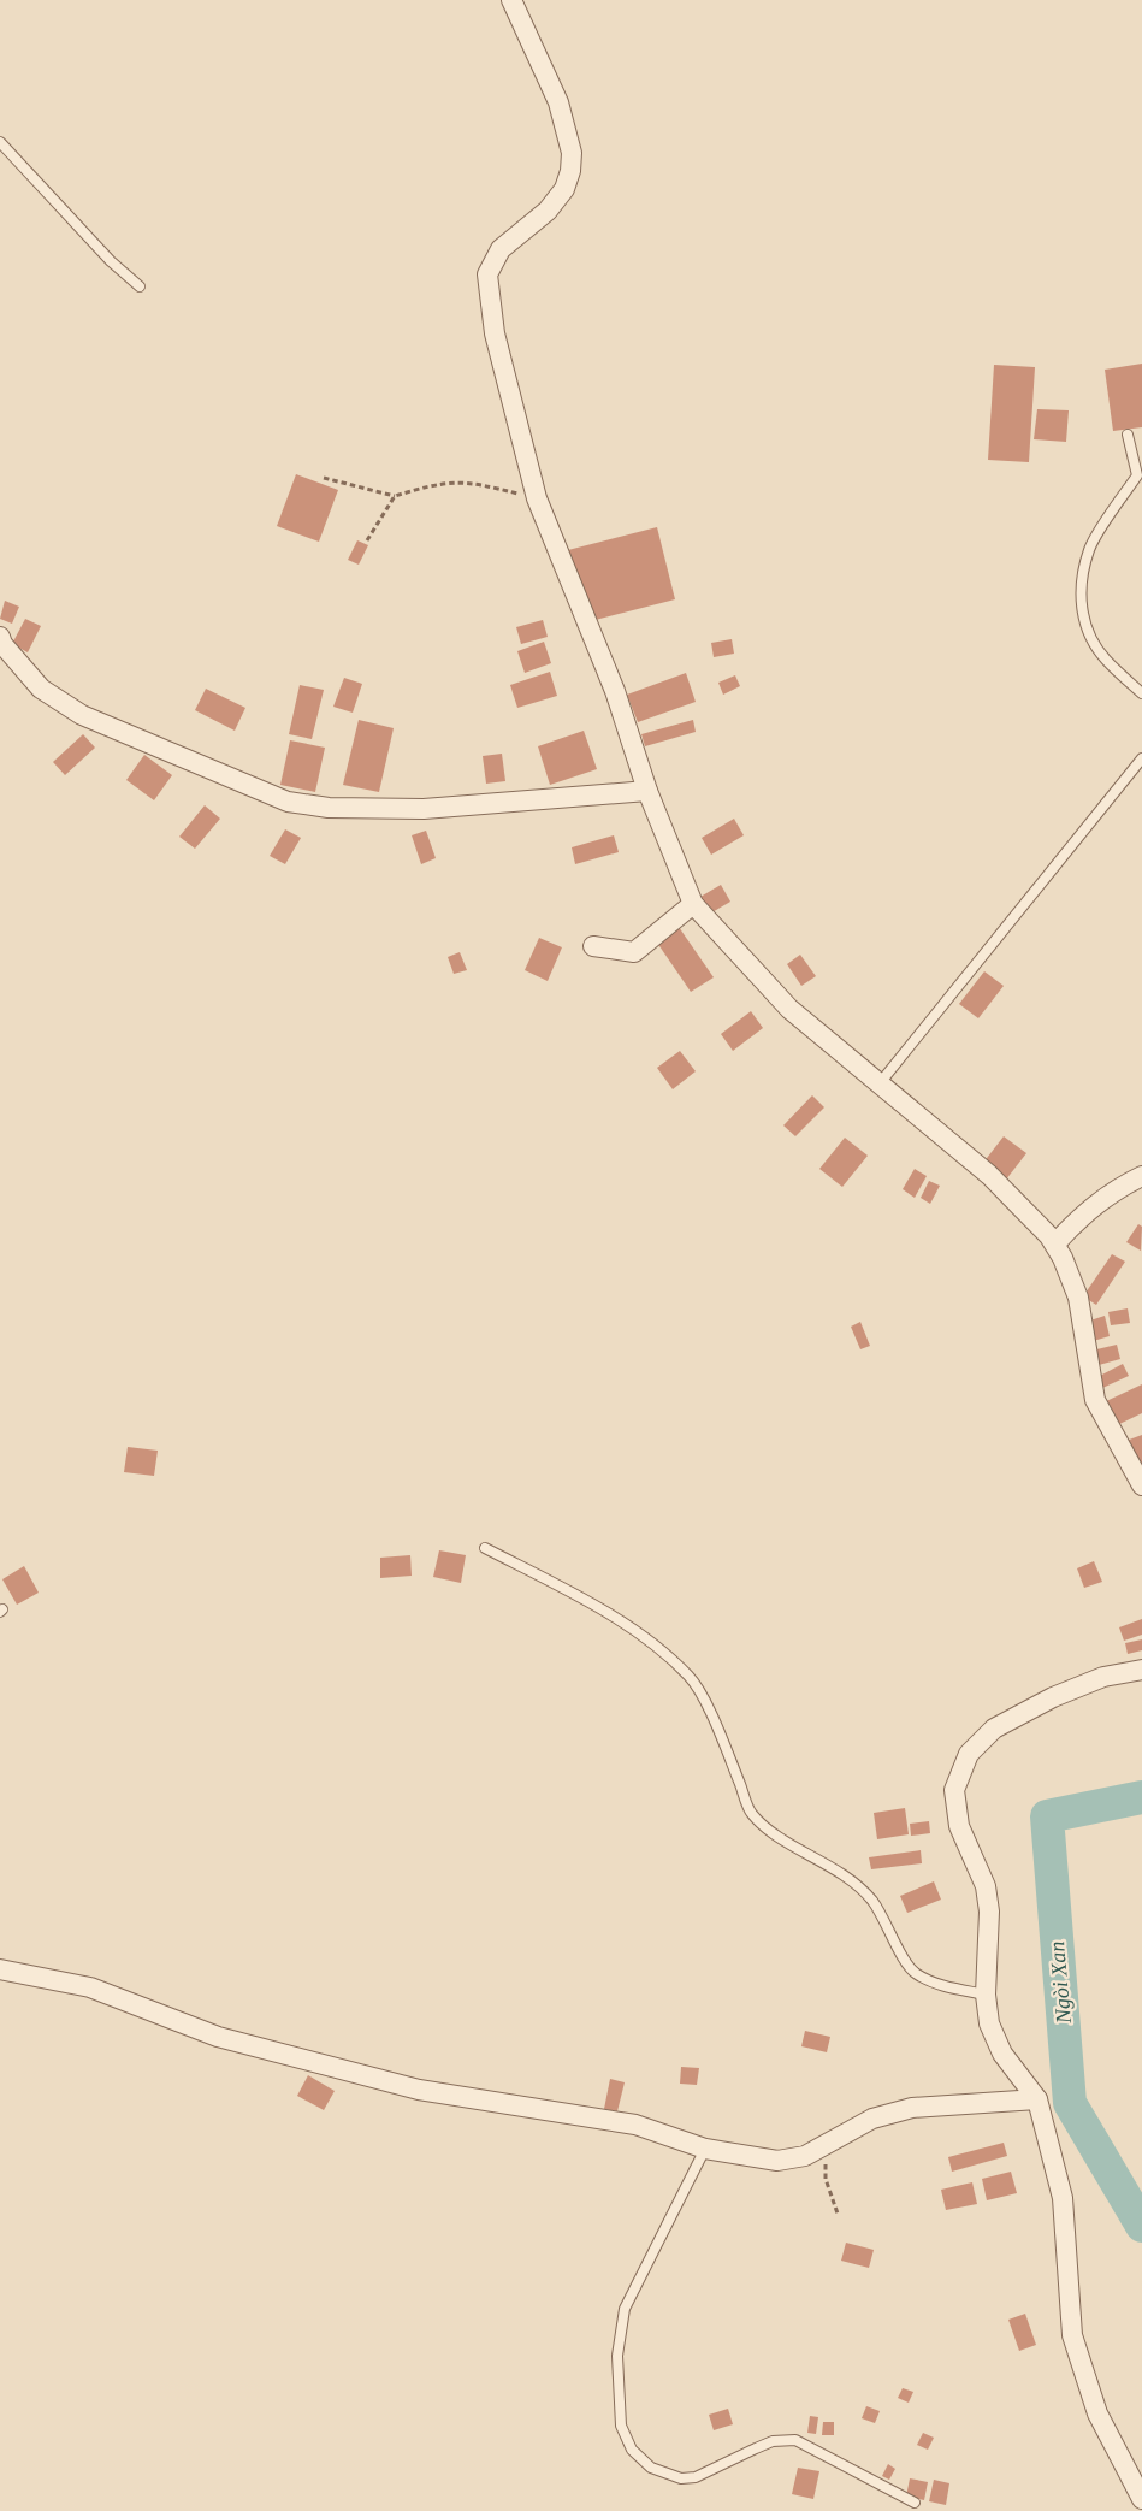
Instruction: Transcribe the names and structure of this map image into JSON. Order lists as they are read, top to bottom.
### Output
{
  "water": ["Ngòi Xan"]
}
